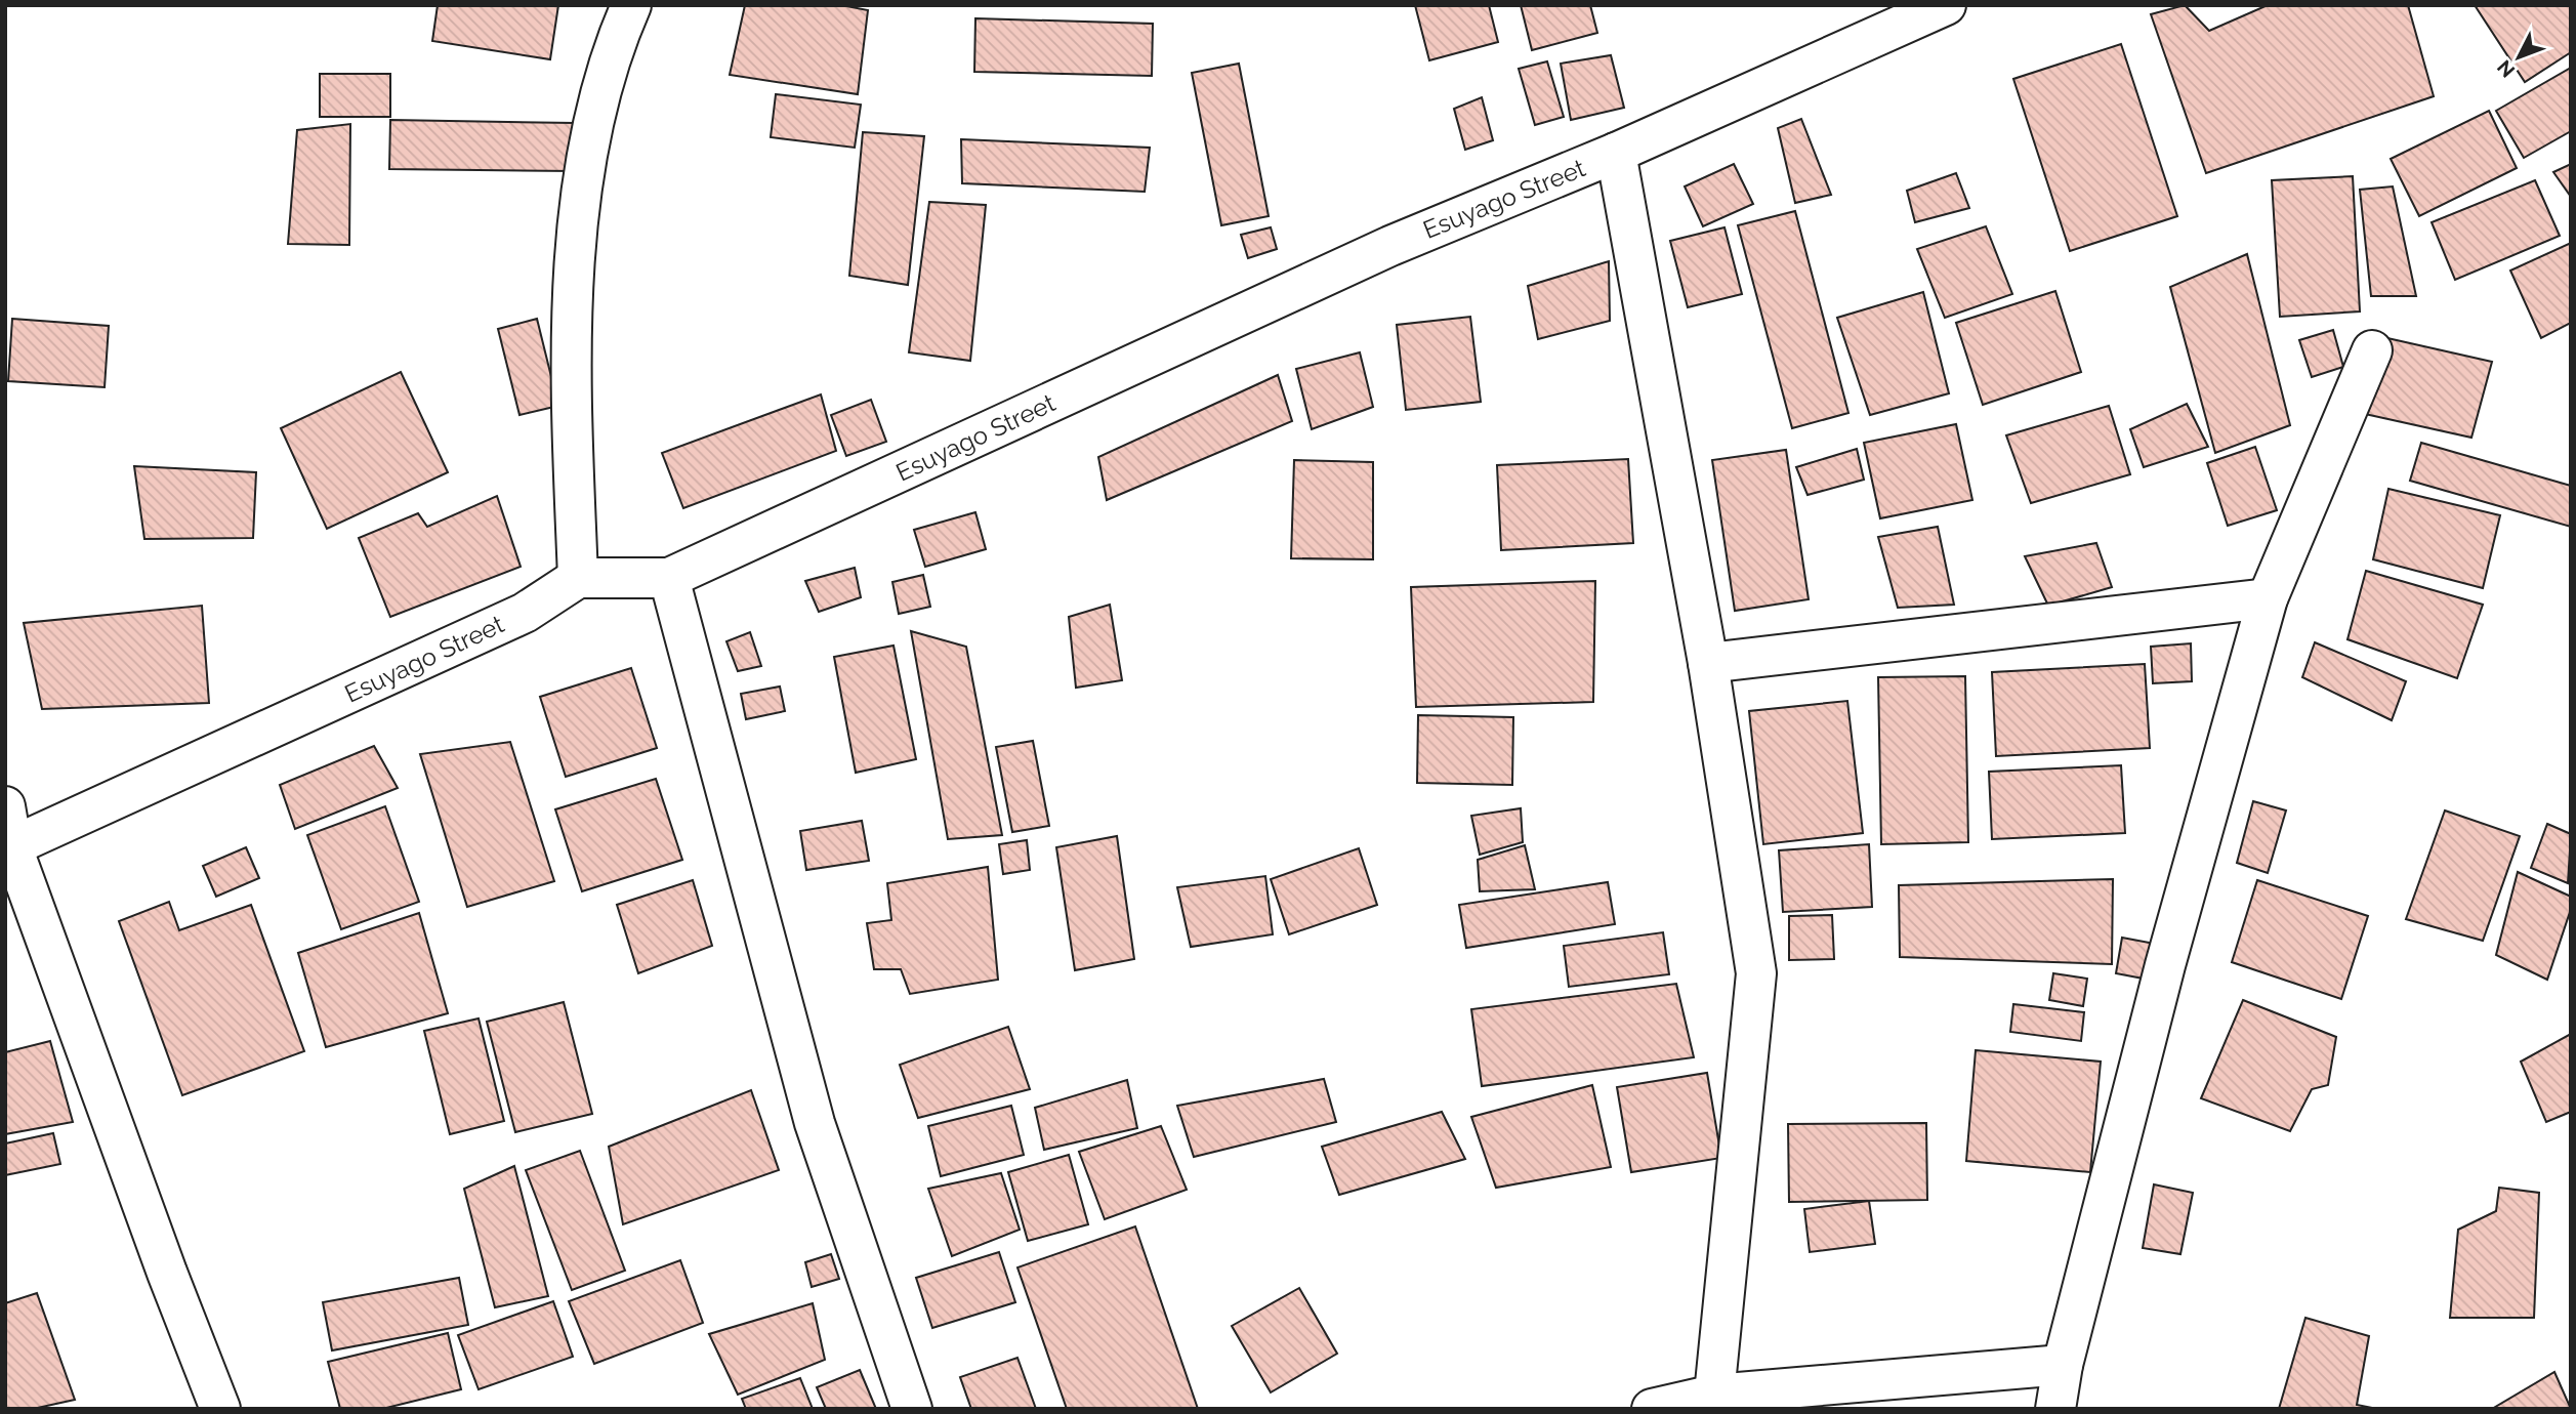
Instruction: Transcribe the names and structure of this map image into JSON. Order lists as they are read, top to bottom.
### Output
{
  "streets": {
    "street": ["Esuyago Street"]
  },
  "north": "bottom left"
}
